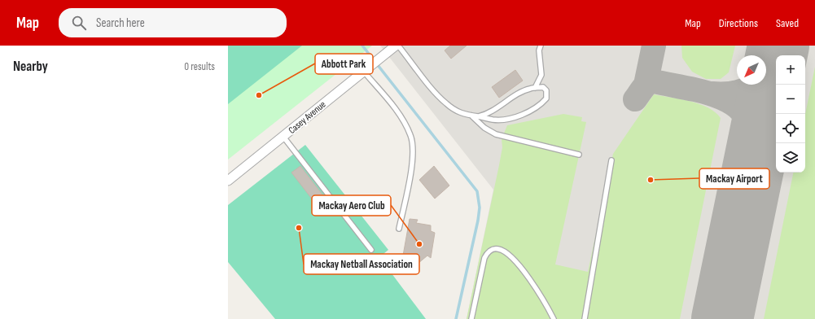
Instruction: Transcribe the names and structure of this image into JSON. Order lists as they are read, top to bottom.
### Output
{
  "streets": {
    "street": ["Casey Avenue"]
  },
  "places": [
    "Abbott Park",
    "Mackay Airport",
    "Mackay Netball Association",
    "Mackay Aero Club"
  ],
  "north": "bottom left",
  "page": {
    "header": "Map",
    "search": "Search here",
    "nav": ["Map", "Directions", "Saved"],
    "heading": ["Nearby", "0 results"],
    "map_buttons": ["+", "−"]
  }
}
